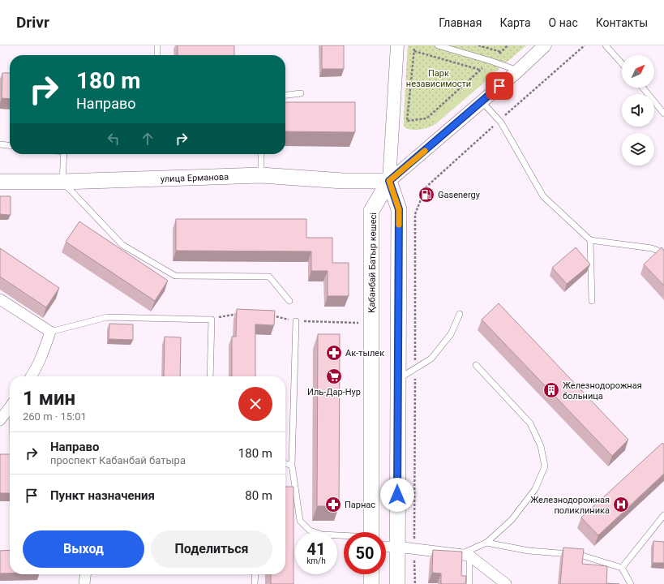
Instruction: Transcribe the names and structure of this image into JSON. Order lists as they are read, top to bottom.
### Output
{
  "streets": {
    "main road": ["улица Ерманова", "Қабанбай Батыр көшесі"]
  },
  "crossings": [
    ["улица Ерманова", "Қабанбай Батыр көшесі"]
  ],
  "parks": ["Парк независимости"],
  "places": {
    "fuel station": ["Gasenergy"],
    "pharmacy": ["Ак-тылек", "Парнас"],
    "supermarket": ["Иль-Дар-Нур"],
    "building": ["Железнодорожная больница"],
    "hospital": ["Железнодорожная поликлиника"]
  },
  "north": "top right",
  "page": {
    "header": "Drivr",
    "nav": [
      "Главная",
      "Карта",
      "О нас",
      "Контакты"
    ],
    "turn": ["180 m", "Направо"],
    "heading": ["1 мин", "260 m · 15:01"],
    "list": [
      {
        "name": "Направо",
        "note": "проспект Кабанбай батыра",
        "value": "180 m"
      },
      {
        "name": "Пункт назначения",
        "value": "80 m"
      }
    ],
    "buttons": ["Выход", "Поделиться"],
    "speed": "41 km/h",
    "limit": "50"
  }
}
